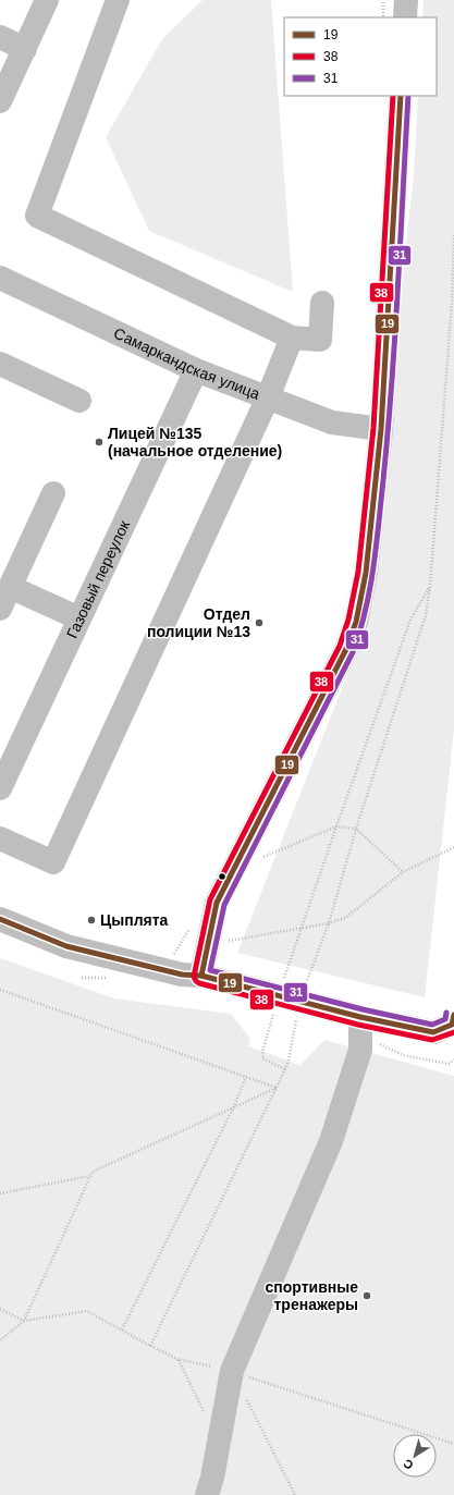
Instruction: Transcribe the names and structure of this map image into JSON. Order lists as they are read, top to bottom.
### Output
{
  "streets": {
    "street": ["Самаркандская улица", "Газовый переулок"]
  },
  "crossings": [
    ["Самаркандская улица", "Газовый переулок"]
  ],
  "places": [
    "Лицей №135 (начальное отделение)",
    "Отдел полиции №13",
    "Цыплята",
    "спортивные тренажеры"
  ],
  "lines": ["transit line 19", "transit line 38", "transit line 31"],
  "legend": ["19", "38", "31"],
  "north": "bottom left"
}
